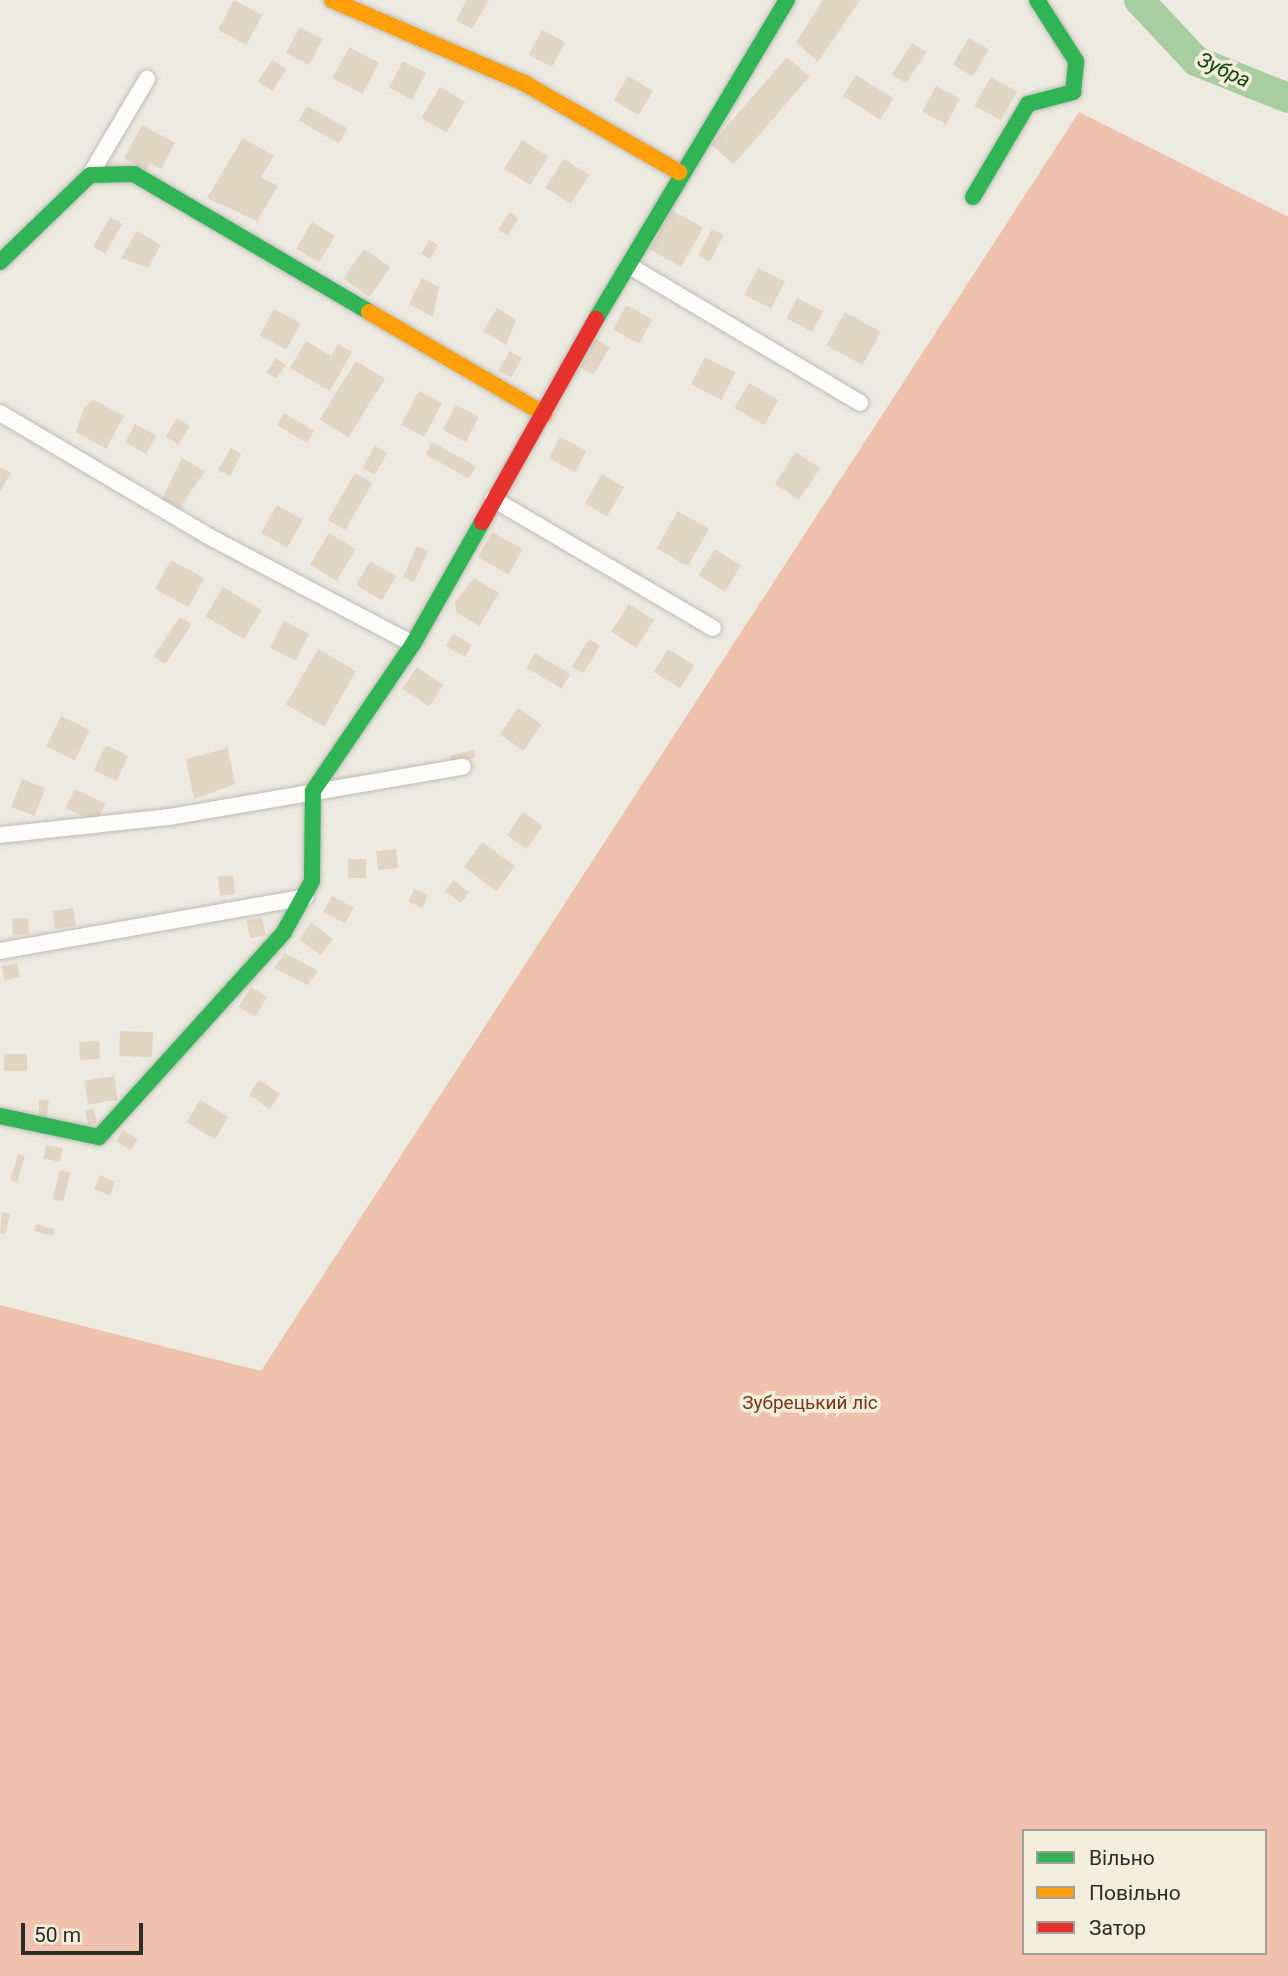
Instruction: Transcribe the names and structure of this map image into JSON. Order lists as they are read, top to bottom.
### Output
{
  "water": ["Зубра"],
  "parks": ["Зубрецький ліс"],
  "legend": ["Вільно", "Повільно", "Затор"],
  "scale_bar": "50 m"
}
